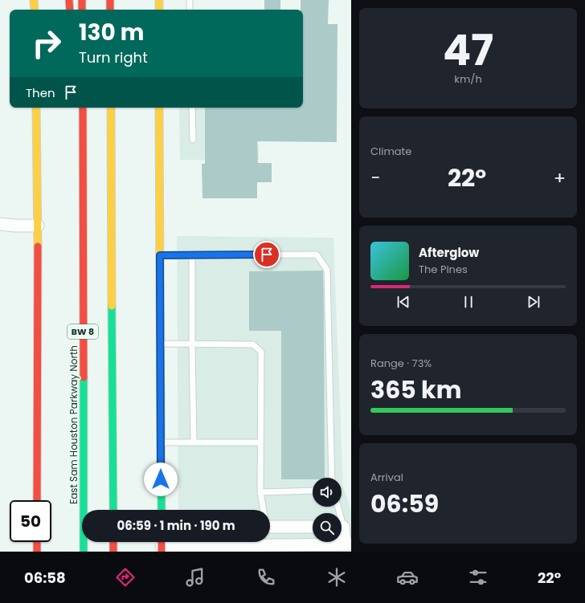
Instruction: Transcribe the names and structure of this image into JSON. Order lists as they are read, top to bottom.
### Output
{
  "streets": {
    "main road": ["BW 8", "East Sam Houston Parkway North"]
  },
  "page": {
    "tile": [
      ["47", "km/h"],
      "Climate",
      ["Range · 73%", "365 km"],
      ["Arrival", "06:59"]
    ],
    "turn": ["130 m", "Turn right"],
    "then": "Then",
    "heat": ["−", "22°", "+"],
    "song": ["Afterglow", "The Pines"],
    "limit": "50",
    "trip": "06:59 · 1 min · 190 m",
    "tabs": ["06:58", "22°"]
  }
}
